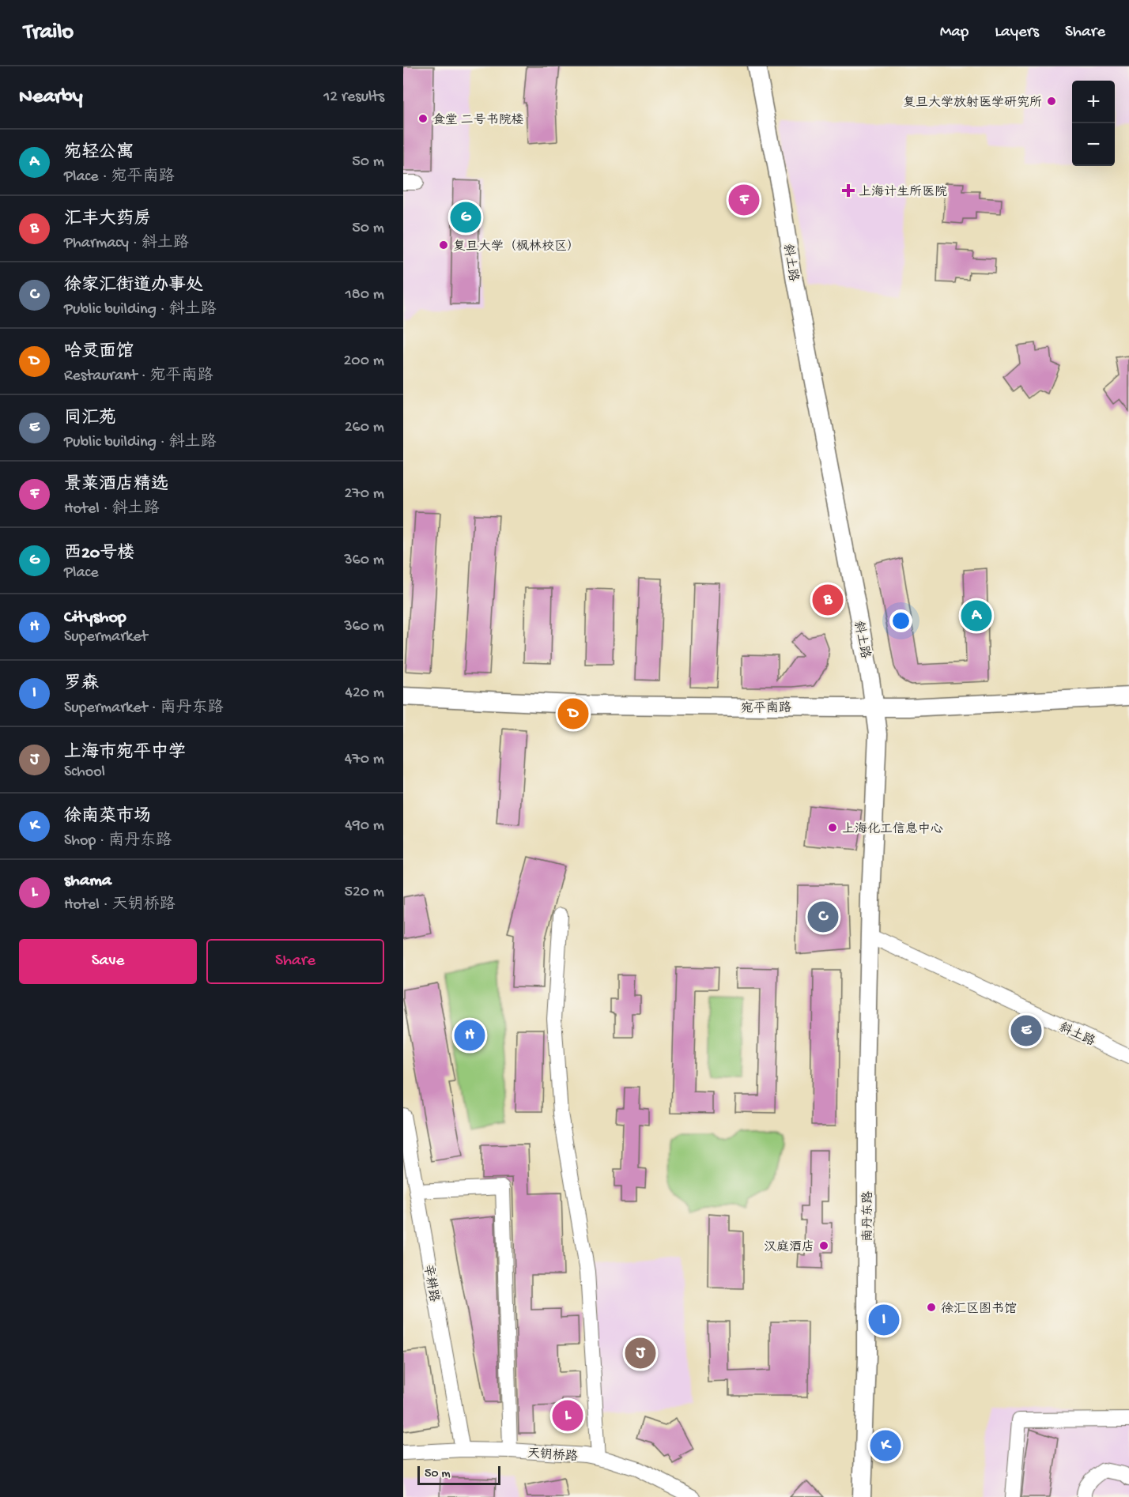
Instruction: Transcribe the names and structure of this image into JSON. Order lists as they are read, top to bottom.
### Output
{
  "streets": {
    "main road": ["斜土路", "宛平南路", "南丹东路"],
    "street": ["辛耕路", "天钥桥路"]
  },
  "crossings": [
    ["斜土路", "宛平南路"],
    ["斜土路", "南丹东路"],
    ["辛耕路", "天钥桥路"]
  ],
  "places": {
    "other": [
      "复旦大学放射医学研究所",
      "食堂 二号书院楼",
      "复旦大学（枫林校区）",
      "上海化工信息中心",
      "汉庭酒店",
      "徐汇区图书馆"
    ],
    "health": ["上海计生所医院"]
  },
  "scale_bar": "50 m",
  "page": {
    "header": "Trailo",
    "nav": ["Map", "Layers", "Share"],
    "heading": ["Nearby", "12 results"],
    "map_buttons": ["+", "−"],
    "list": [
      {
        "mark": "A",
        "name": "宛轻公寓",
        "note": "Place · 宛平南路",
        "value": "50 m"
      },
      {
        "mark": "B",
        "name": "汇丰大药房",
        "note": "Pharmacy · 斜土路",
        "value": "50 m"
      },
      {
        "mark": "C",
        "name": "徐家汇街道办事处",
        "note": "Public building · 斜土路",
        "value": "180 m"
      },
      {
        "mark": "D",
        "name": "哈灵面馆",
        "note": "Restaurant · 宛平南路",
        "value": "200 m"
      },
      {
        "mark": "E",
        "name": "同汇苑",
        "note": "Public building · 斜土路",
        "value": "260 m"
      },
      {
        "mark": "F",
        "name": "景莱酒店精选",
        "note": "Hotel · 斜土路",
        "value": "270 m"
      },
      {
        "mark": "G",
        "name": "西20号楼",
        "note": "Place",
        "value": "360 m"
      },
      {
        "mark": "H",
        "name": "Cityshop",
        "note": "Supermarket",
        "value": "360 m"
      },
      {
        "mark": "I",
        "name": "罗森",
        "note": "Supermarket · 南丹东路",
        "value": "420 m"
      },
      {
        "mark": "J",
        "name": "上海市宛平中学",
        "note": "School",
        "value": "470 m"
      },
      {
        "mark": "K",
        "name": "徐南菜市场",
        "note": "Shop · 南丹东路",
        "value": "490 m"
      },
      {
        "mark": "L",
        "name": "shama",
        "note": "Hotel · 天钥桥路",
        "value": "520 m"
      }
    ],
    "pins": [
      "F",
      "G",
      "B",
      "A",
      "D",
      "C",
      "E",
      "H",
      "I",
      "J",
      "L",
      "K"
    ],
    "buttons": ["Save", "Share"],
    "scale": "50 m"
  }
}
